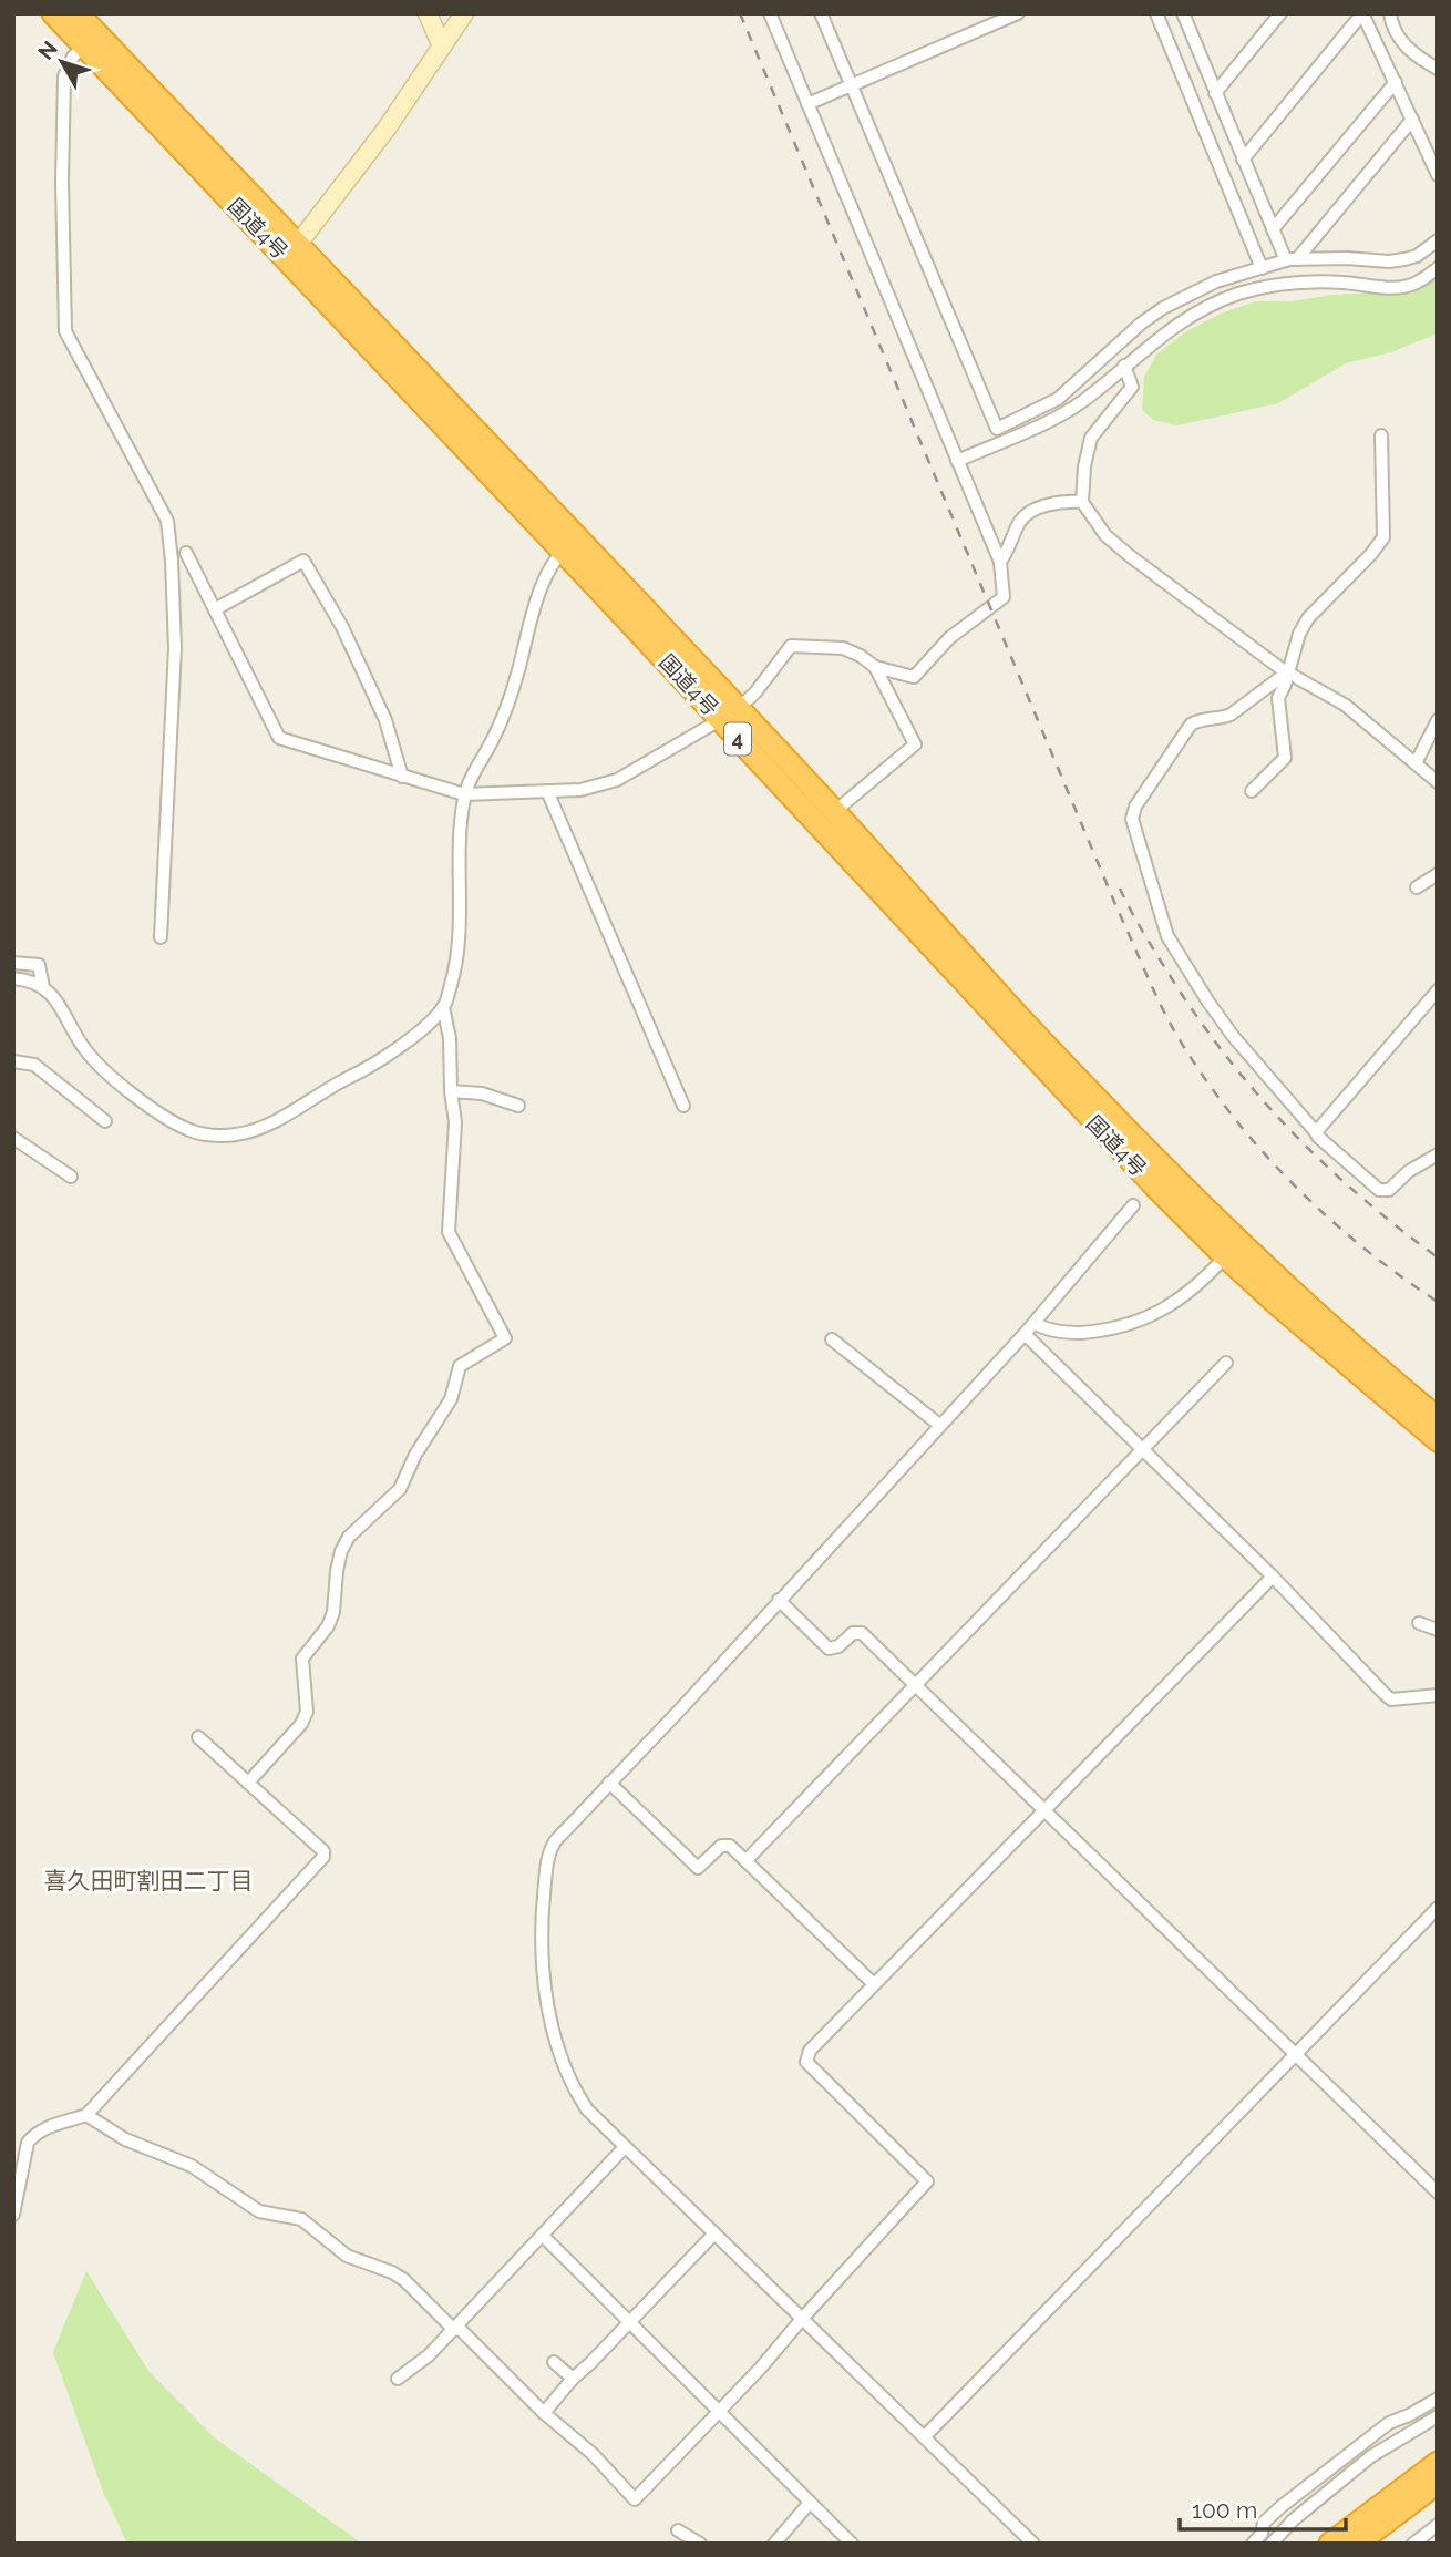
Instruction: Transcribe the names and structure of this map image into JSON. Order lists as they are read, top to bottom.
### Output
{
  "streets": {
    "highway": ["国道4号", "4"]
  },
  "districts": ["喜久田町割田二丁目"],
  "scale_bar": "100 m",
  "north": "top left"
}
